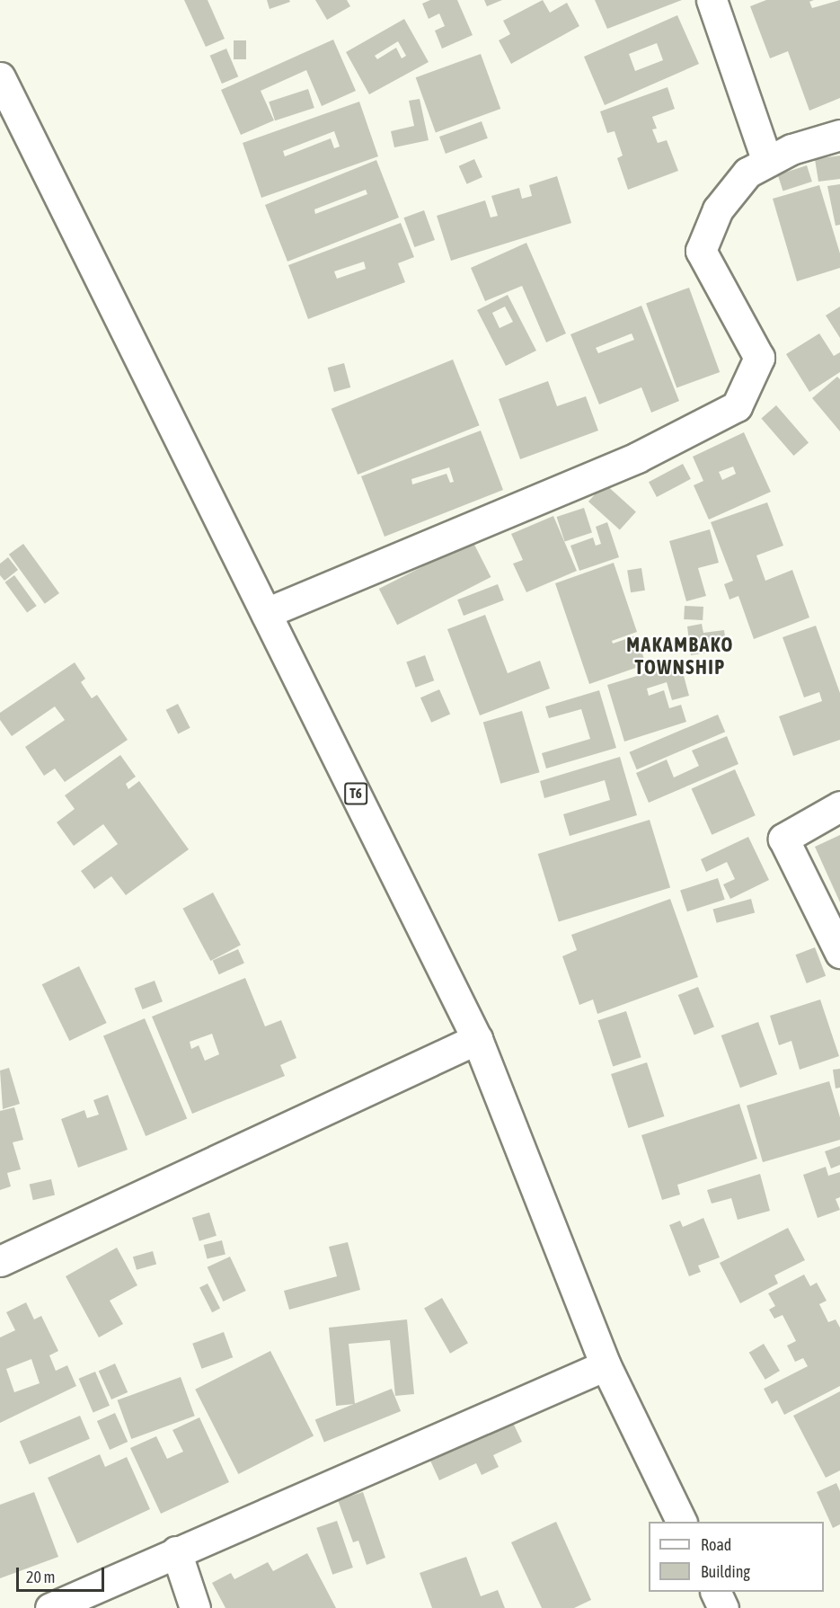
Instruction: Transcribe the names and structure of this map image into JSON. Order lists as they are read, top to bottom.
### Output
{
  "streets": {
    "main road": ["T6"]
  },
  "districts": ["MAKAMBAKO TOWNSHIP"],
  "legend": ["Road", "Building"],
  "scale_bar": "20 m"
}
